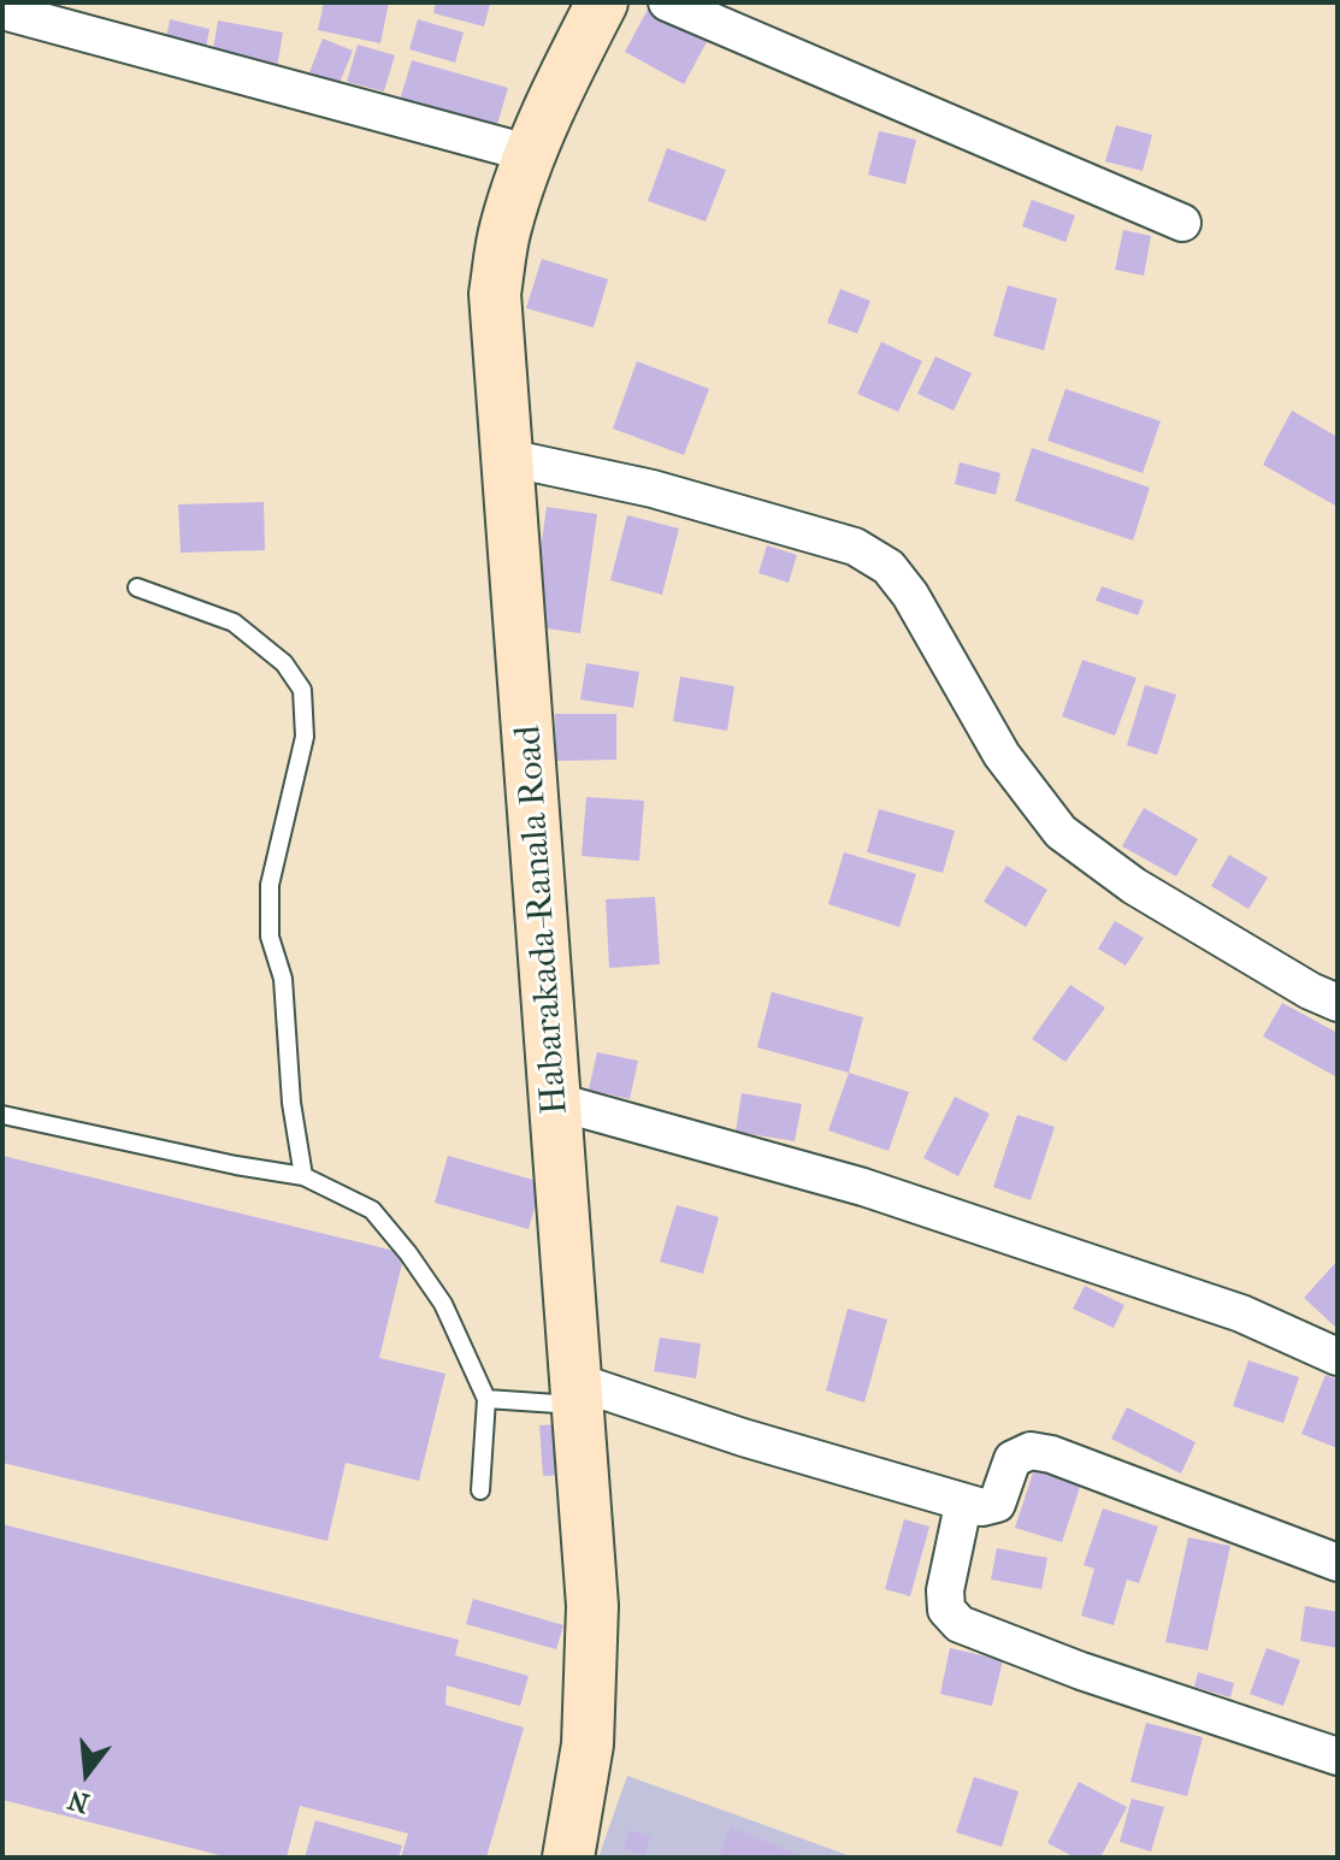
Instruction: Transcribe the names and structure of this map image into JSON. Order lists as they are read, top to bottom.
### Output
{
  "streets": {
    "main road": ["Habarakada-Ranala Road"]
  },
  "north": "bottom"
}
